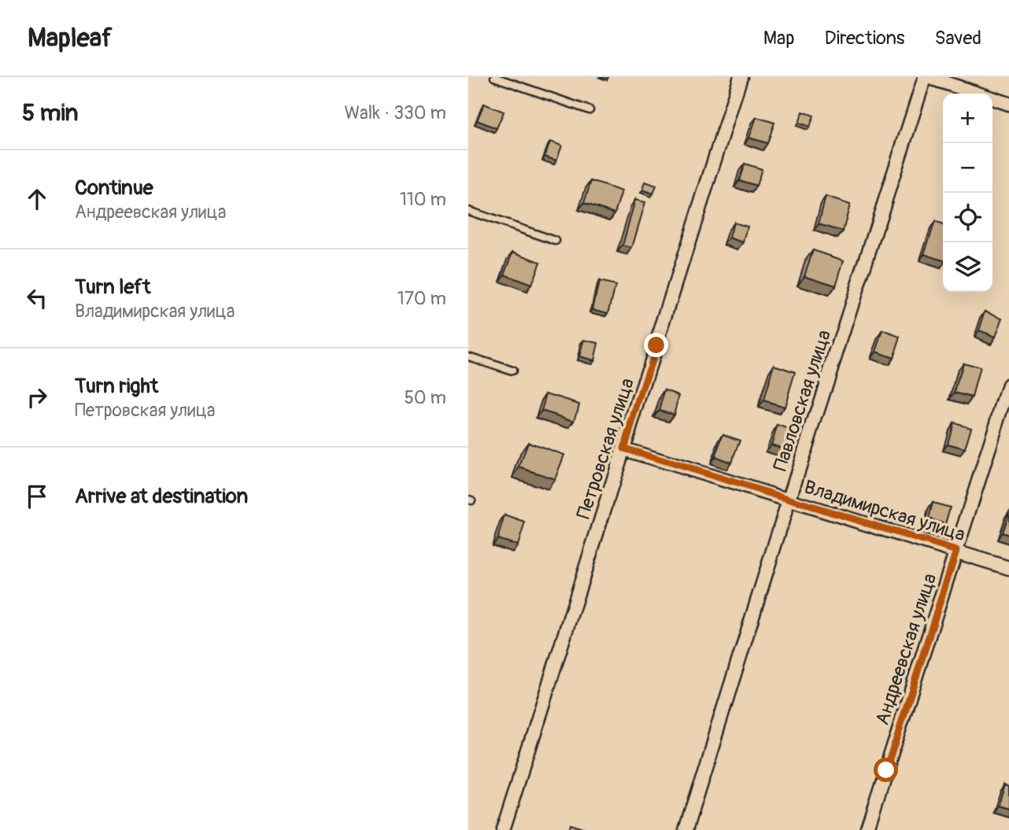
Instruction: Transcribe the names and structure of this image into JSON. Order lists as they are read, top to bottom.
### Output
{
  "streets": {
    "street": [
      "Павловская улица",
      "Петровская улица",
      "Владимирская улица",
      "Андреевская улица"
    ]
  },
  "crossings": [
    ["Павловская улица", "Владимирская улица"],
    ["Петровская улица", "Владимирская улица"],
    ["Владимирская улица", "Андреевская улица"]
  ],
  "page": {
    "header": "Mapleaf",
    "nav": ["Map", "Directions", "Saved"],
    "heading": ["5 min", "Walk · 330 m"],
    "map_buttons": ["+", "−"],
    "list": [
      ["Continue", "Андреевская улица", "110 m"],
      ["Turn left", "Владимирская улица", "170 m"],
      ["Turn right", "Петровская улица", "50 m"],
      "Arrive at destination"
    ]
  }
}
